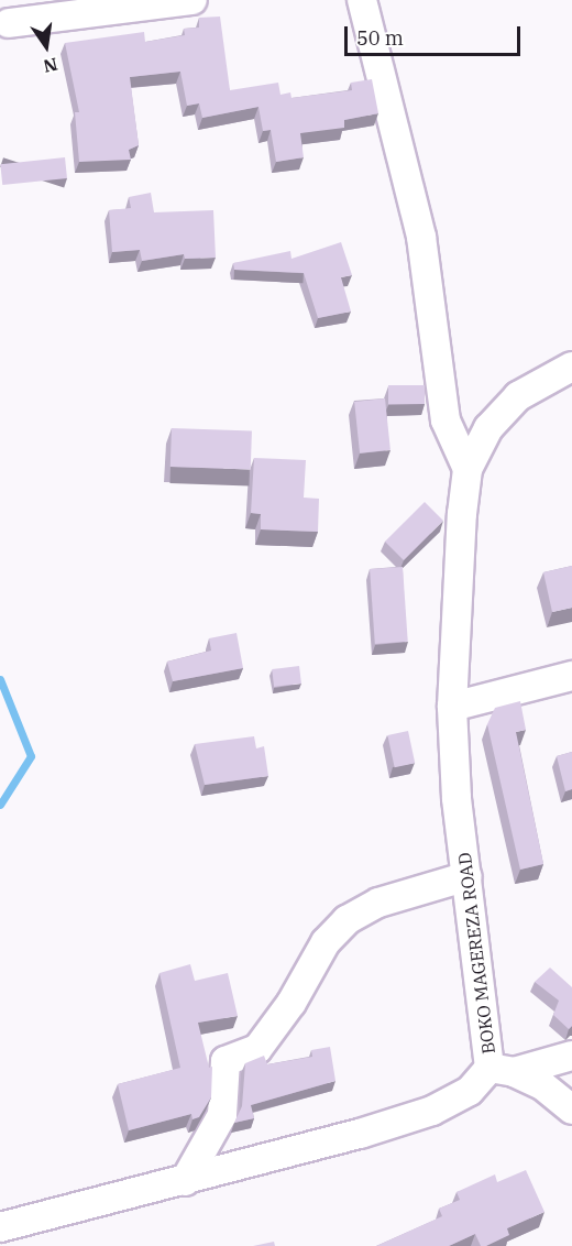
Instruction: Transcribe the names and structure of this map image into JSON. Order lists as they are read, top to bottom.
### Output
{
  "streets": {
    "street": ["BOKO MAGEREZA ROAD"]
  },
  "scale_bar": "50 m",
  "north": "bottom"
}
